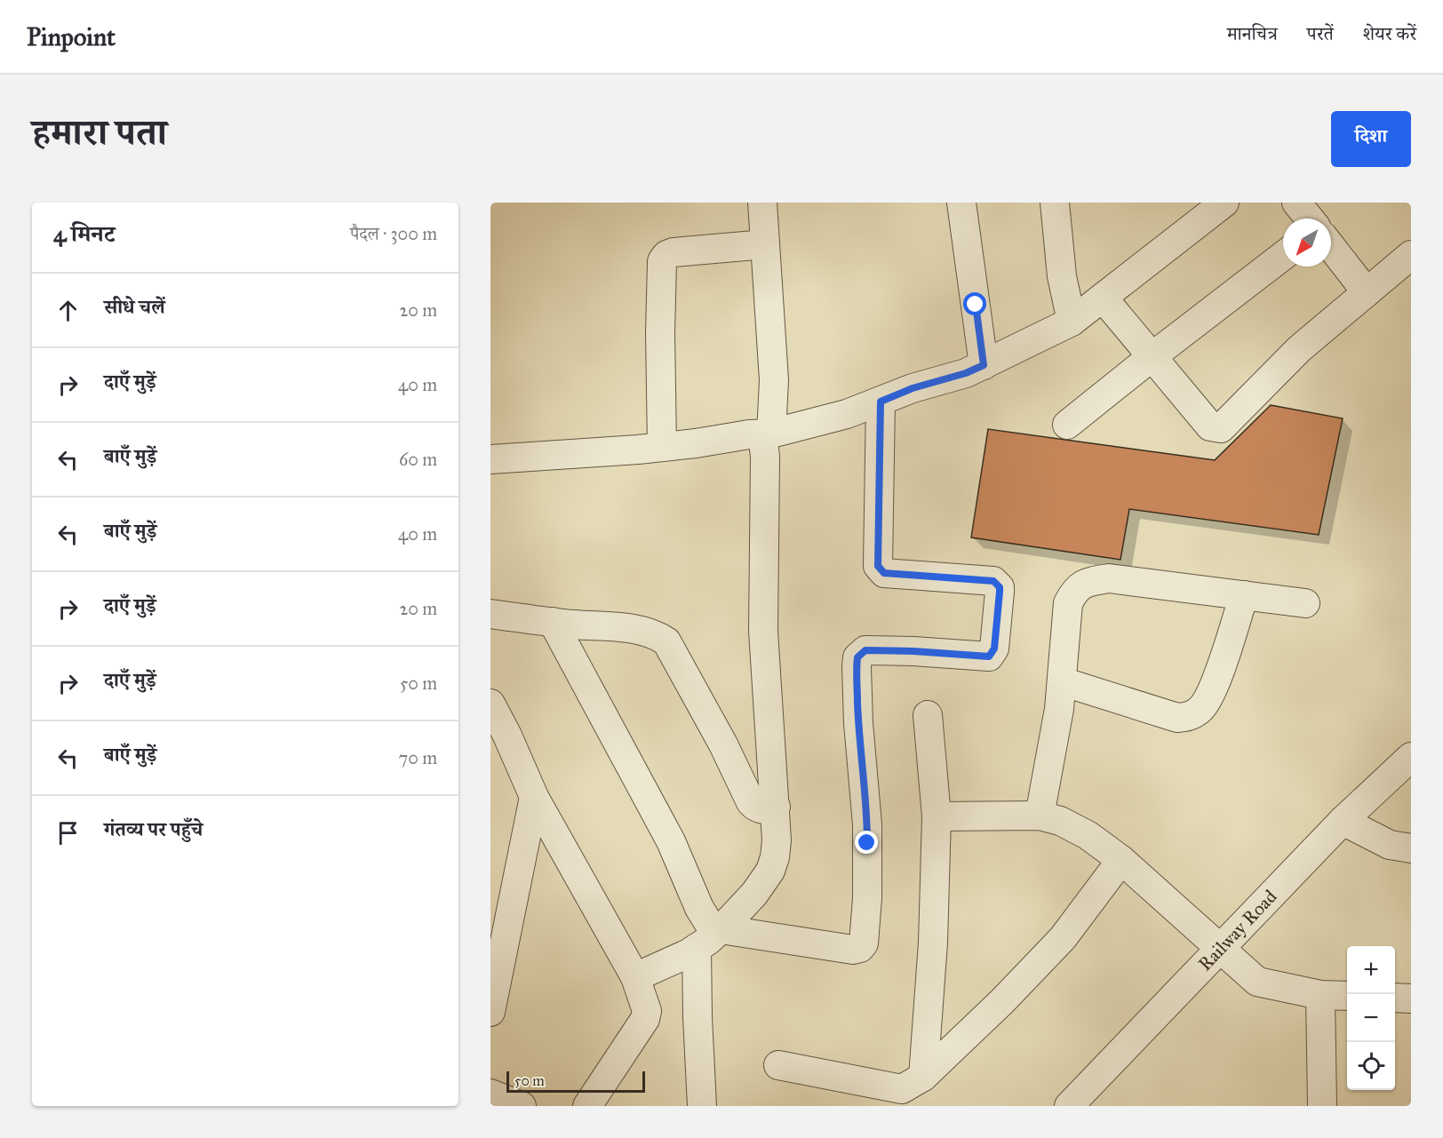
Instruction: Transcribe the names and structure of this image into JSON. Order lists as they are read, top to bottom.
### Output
{
  "streets": {
    "street": ["Railway Road"]
  },
  "scale_bar": "50 m",
  "north": "bottom left",
  "page": {
    "header": "Pinpoint",
    "nav": ["मानचित्र", "परतें", "शेयर करें"],
    "title": "हमारा पता",
    "buttons": "दिशा",
    "heading": ["4 मिनट", "पैदल · 300 m"],
    "list": [
      ["सीधे चलें", "20 m"],
      ["दाएँ मुड़ें", "40 m"],
      ["बाएँ मुड़ें", "60 m"],
      ["बाएँ मुड़ें", "40 m"],
      ["दाएँ मुड़ें", "20 m"],
      ["दाएँ मुड़ें", "50 m"],
      ["बाएँ मुड़ें", "70 m"],
      "गंतव्य पर पहुँचे"
    ],
    "map_buttons": ["+", "−"],
    "scale": "50 m"
  }
}
